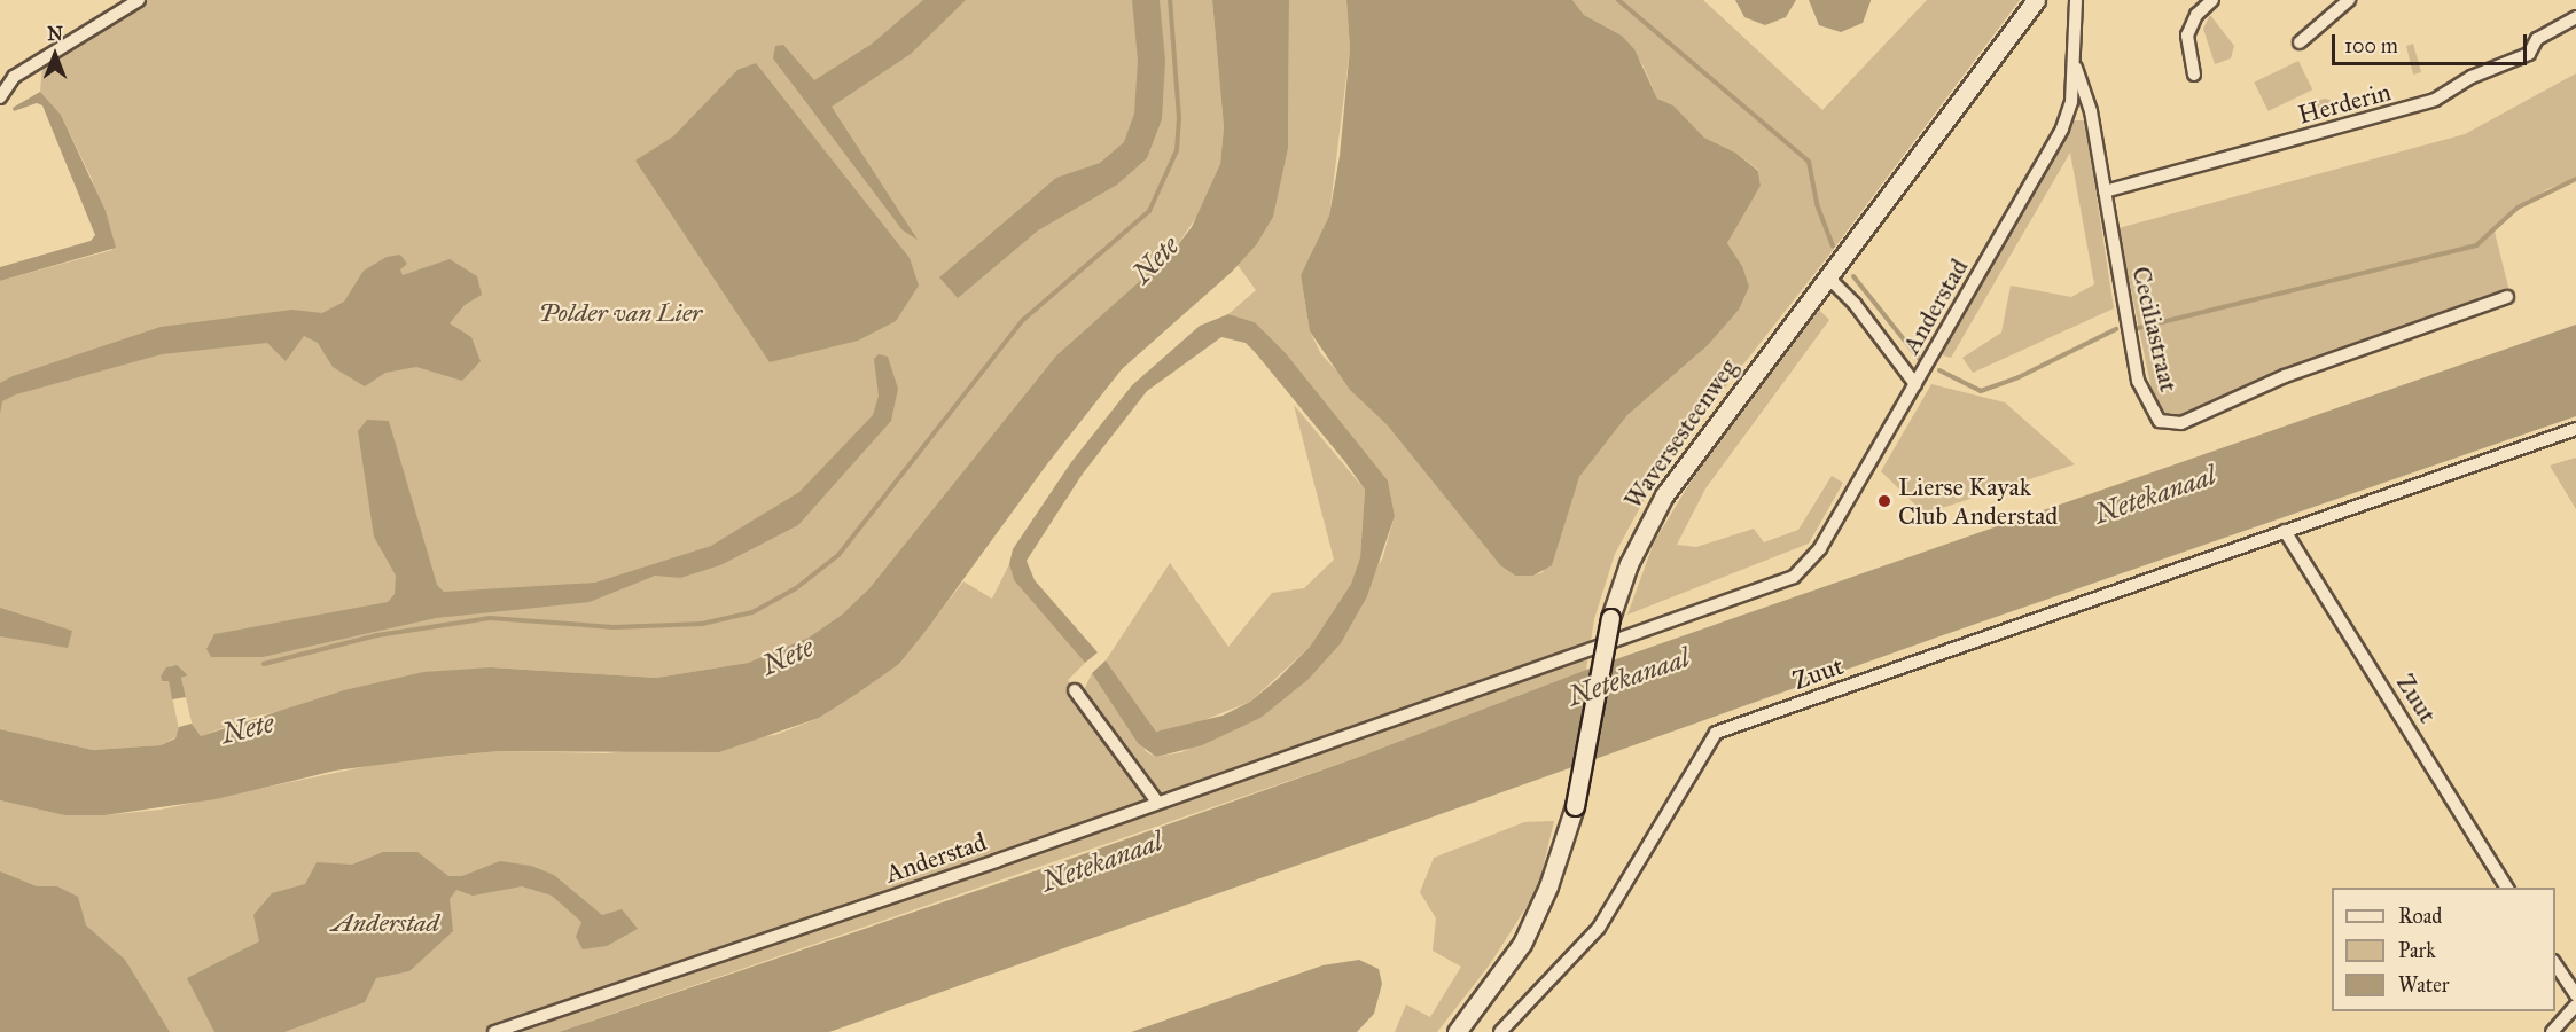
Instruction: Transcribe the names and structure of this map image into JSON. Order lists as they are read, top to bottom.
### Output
{
  "streets": {
    "main road": ["Waversesteenweg"],
    "street": [
      "Herderin",
      "Anderstad",
      "Ceciliastraat",
      "Zuut"
    ]
  },
  "crossings": [
    ["Herderin", "Ceciliastraat"],
    ["Anderstad", "Ceciliastraat"]
  ],
  "water": ["Nete", "Netekanaal"],
  "parks": ["Polder van Lier", "Anderstad"],
  "places": ["Lierse Kayak Club Anderstad"],
  "legend": ["Road", "Park", "Water"],
  "scale_bar": "100 m",
  "north": "top"
}
